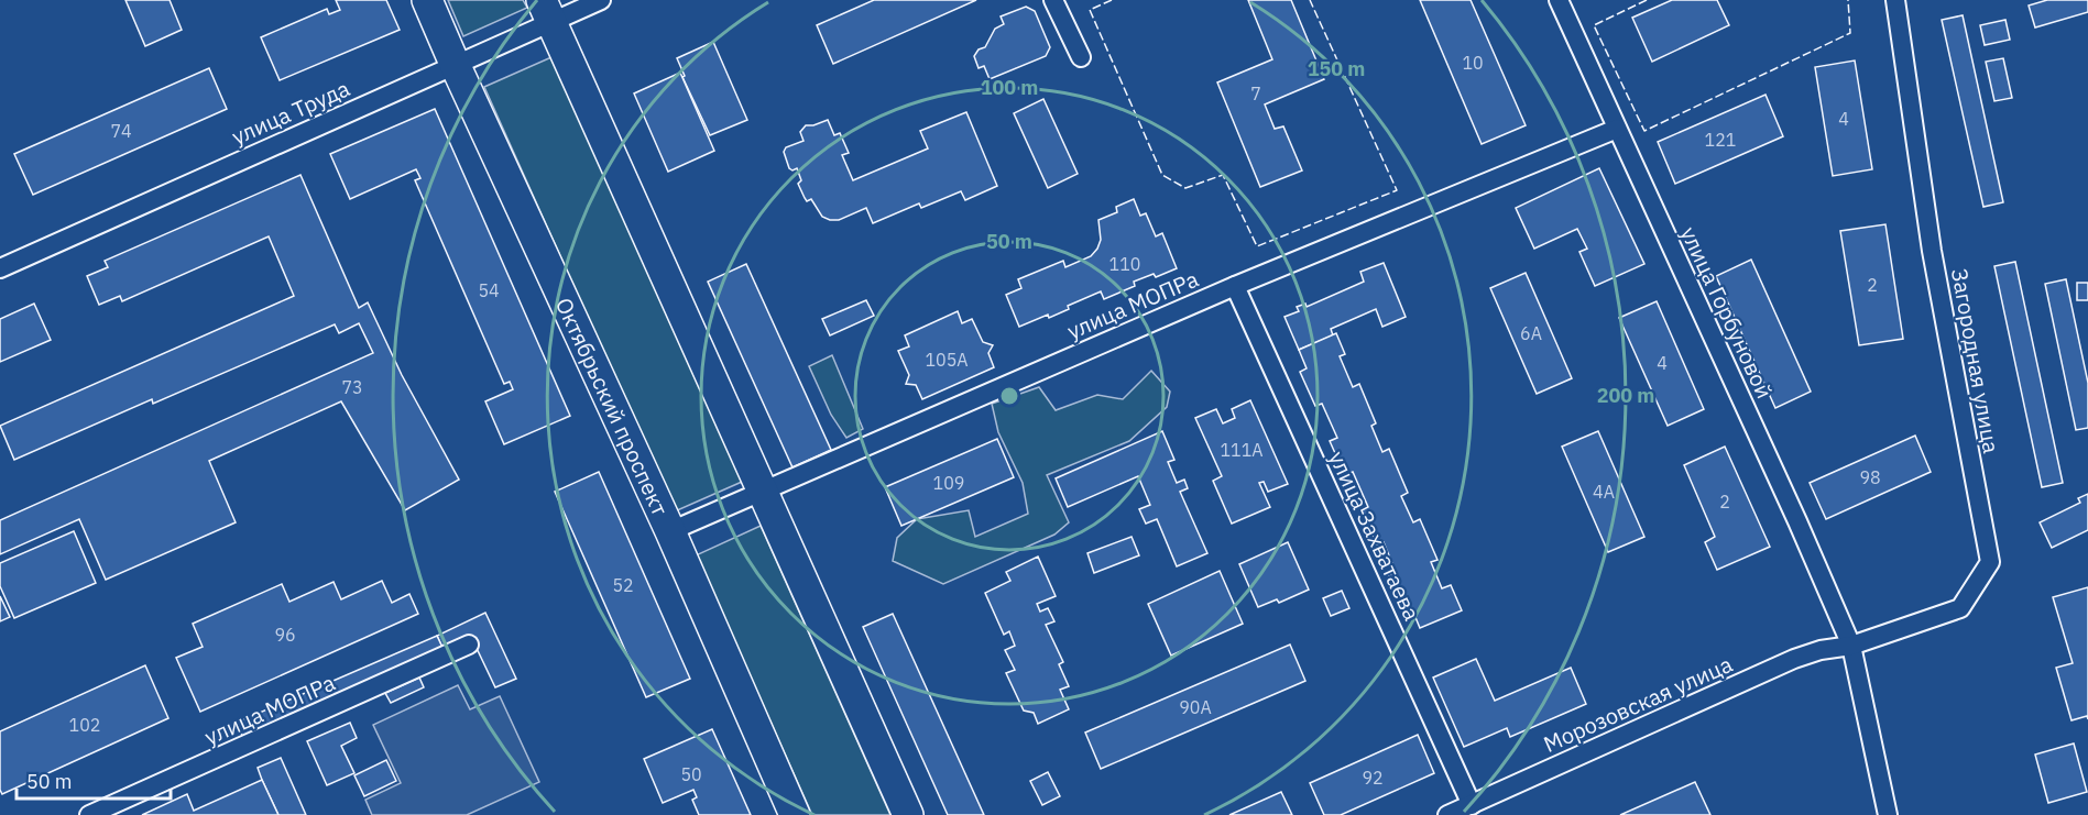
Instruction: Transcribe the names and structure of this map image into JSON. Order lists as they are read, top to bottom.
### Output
{
  "streets": {
    "main road": ["Октябрьский проспект"],
    "street": [
      "улица Труда",
      "улица МОПРа",
      "улица Горбуновой",
      "Загородная улица",
      "улица Захватаева",
      "Морозовская улица"
    ]
  },
  "crossings": [
    ["улица Труда", "Октябрьский проспект"],
    ["улица МОПРа", "улица Горбуновой"],
    ["улица МОПРа", "Октябрьский проспект"],
    ["улица МОПРа", "улица Захватаева"],
    ["улица Горбуновой", "Загородная улица"],
    ["улица Горбуновой", "Морозовская улица"],
    ["Загородная улица", "Морозовская улица"],
    ["улица Захватаева", "Морозовская улица"]
  ],
  "house_numbers": [
    "10",
    "7",
    "4",
    "74",
    "121",
    "110",
    "2",
    "54",
    "6А",
    "105А",
    "4",
    "73",
    "111А",
    "98",
    "109",
    "4А",
    "2",
    "52",
    "96",
    "90А",
    "102",
    "50",
    "92"
  ],
  "scale_bar": "50 m",
  "rings": [
    "150 m",
    "100 m",
    "50 m",
    "200 m"
  ]
}
